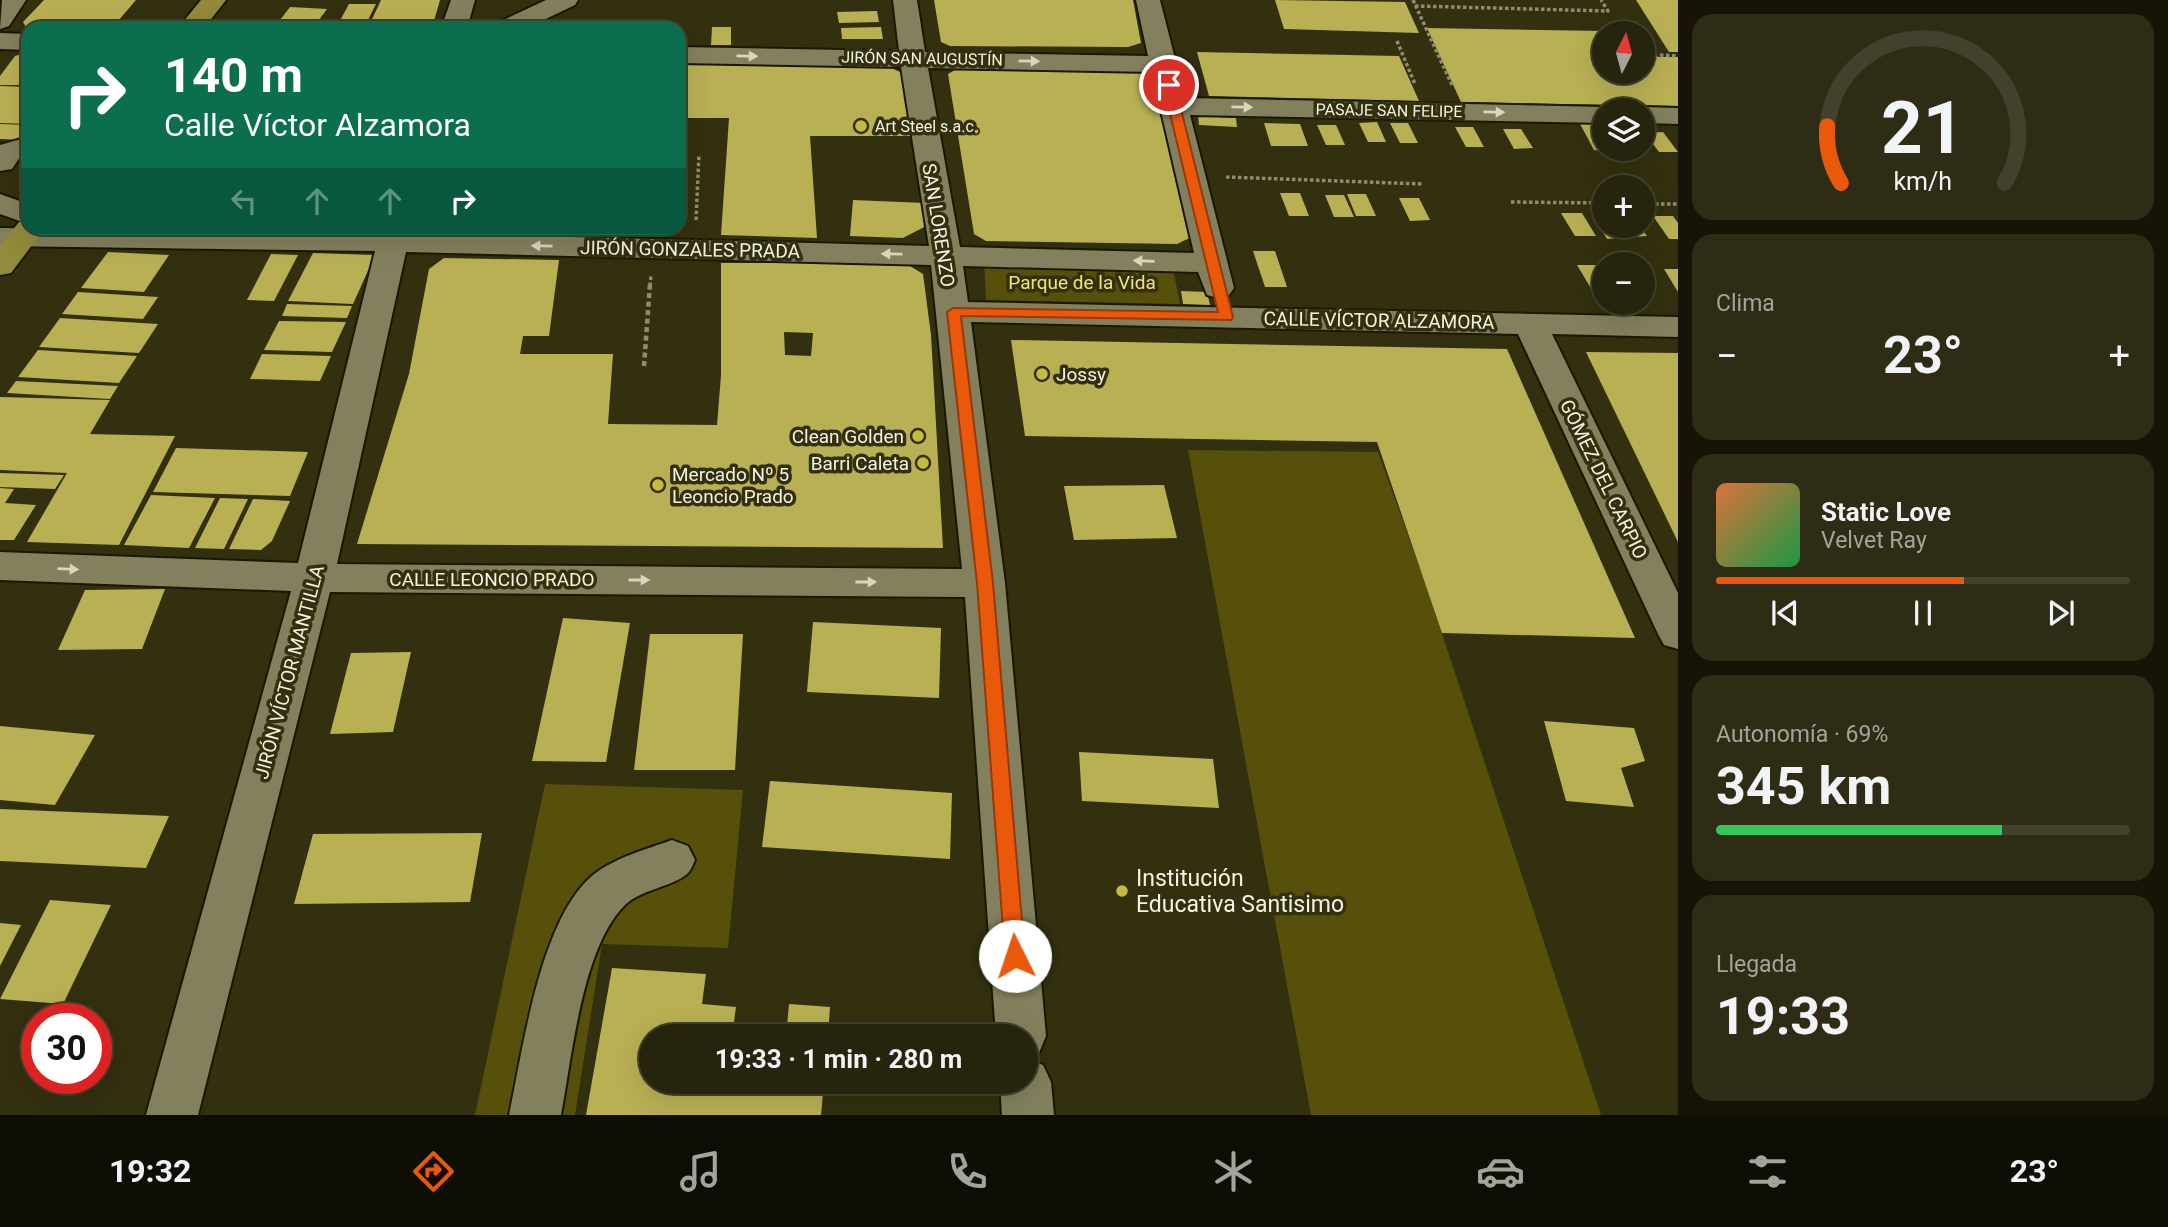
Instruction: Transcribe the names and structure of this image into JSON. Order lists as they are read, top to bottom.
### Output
{
  "streets": {
    "street": [
      "JIRÓN SAN AUGUSTÍN",
      "PASAJE SAN FELIPE",
      "SAN LORENZO",
      "JIRÓN GONZALES PRADA",
      "CALLE VÍCTOR ALZAMORA",
      "GÓMEZ DEL CARPIO",
      "CALLE LEONCIO PRADO",
      "JIRÓN VÍCTOR MANTILLA"
    ]
  },
  "crossings": [
    ["JIRÓN SAN AUGUSTÍN", "SAN LORENZO"],
    ["SAN LORENZO", "JIRÓN GONZALES PRADA"],
    ["SAN LORENZO", "CALLE VÍCTOR ALZAMORA"],
    ["SAN LORENZO", "CALLE LEONCIO PRADO"],
    ["JIRÓN GONZALES PRADA", "JIRÓN VÍCTOR MANTILLA"],
    ["CALLE VÍCTOR ALZAMORA", "GÓMEZ DEL CARPIO"],
    ["CALLE LEONCIO PRADO", "JIRÓN VÍCTOR MANTILLA"]
  ],
  "one_way": [
    "JIRÓN SAN AUGUSTÍN",
    "PASAJE SAN FELIPE",
    "JIRÓN GONZALES PRADA",
    "CALLE LEONCIO PRADO"
  ],
  "parks": ["Parque de la Vida"],
  "places": [
    "Art Steel s.a.c.",
    "Jossy",
    "Clean Golden",
    "Barri Caleta",
    "Mercado Nº 5 Leoncio Prado",
    "Institución Educativa Santisimo"
  ],
  "north": "top",
  "page": {
    "map_buttons": ["+", "−"],
    "turn": ["140 m", "Calle Víctor Alzamora"],
    "tile": [
      "Clima",
      ["Autonomía · 69%", "345 km"],
      ["Llegada", "19:33"]
    ],
    "heat": ["−", "23°", "+"],
    "song": ["Static Love", "Velvet Ray"],
    "limit": "30",
    "trip": "19:33 · 1 min · 280 m",
    "tabs": ["19:32", "23°"],
    "gauge": ["21", "km/h"]
  }
}
